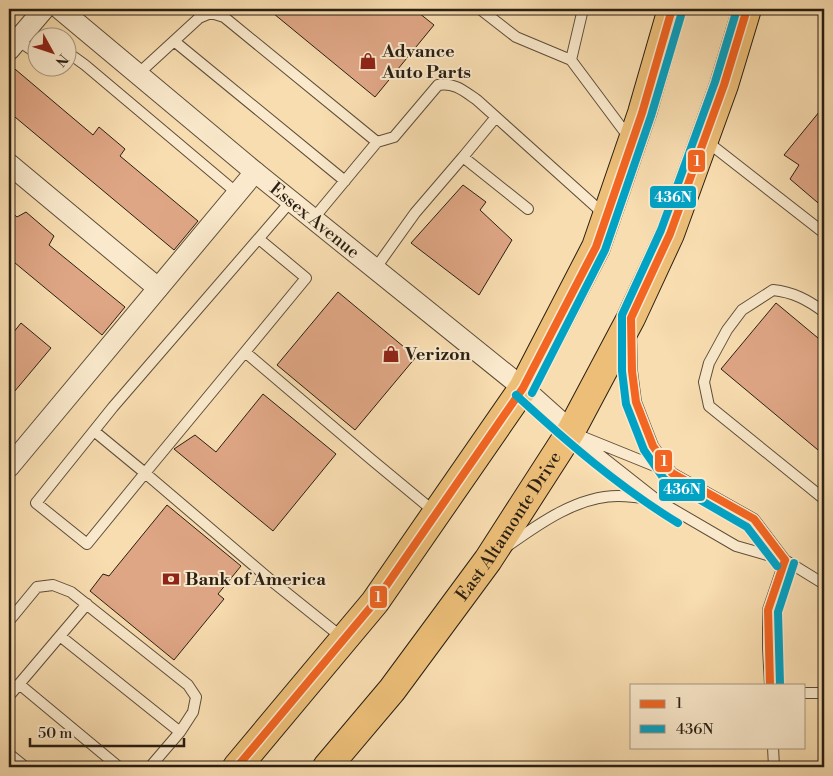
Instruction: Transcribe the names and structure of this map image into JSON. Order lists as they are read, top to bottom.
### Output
{
  "streets": {
    "main road": ["East Altamonte Drive"],
    "street": ["Essex Avenue"]
  },
  "crossings": [
    ["Essex Avenue", "East Altamonte Drive"]
  ],
  "places": {
    "shop": ["Advance Auto Parts", "Verizon"],
    "bank": ["Bank of America"]
  },
  "lines": ["transit line 1", "transit line 436N"],
  "legend": ["1", "436N"],
  "scale_bar": "50 m",
  "north": "bottom right"
}
